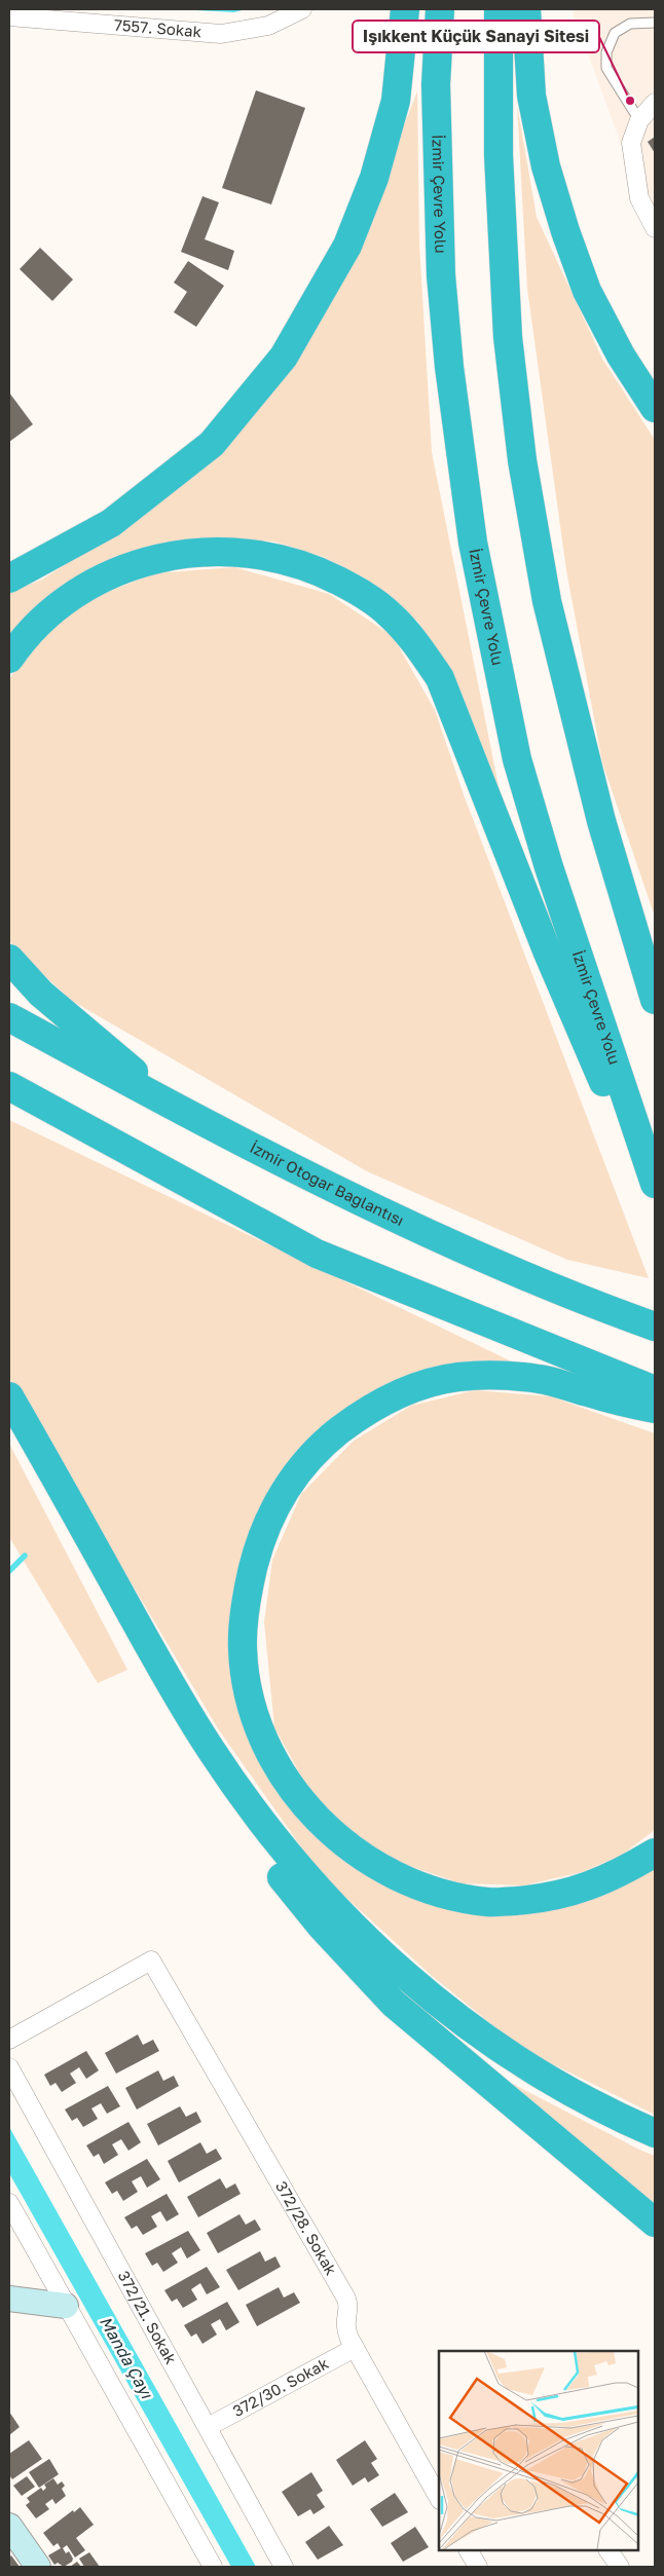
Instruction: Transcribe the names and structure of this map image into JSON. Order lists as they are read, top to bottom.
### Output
{
  "streets": {
    "highway": ["İzmir Çevre Yolu", "İzmir Otogar Bağlantısı"],
    "street": [
      "7557. Sokak",
      "372/28. Sokak",
      "372/21. Sokak",
      "372/30. Sokak"
    ]
  },
  "crossings": [
    ["372/28. Sokak", "372/30. Sokak"],
    ["372/21. Sokak", "372/30. Sokak"]
  ],
  "water": ["Manda Çayı"],
  "places": ["Işıkkent Küçük Sanayi Sitesi"]
}
